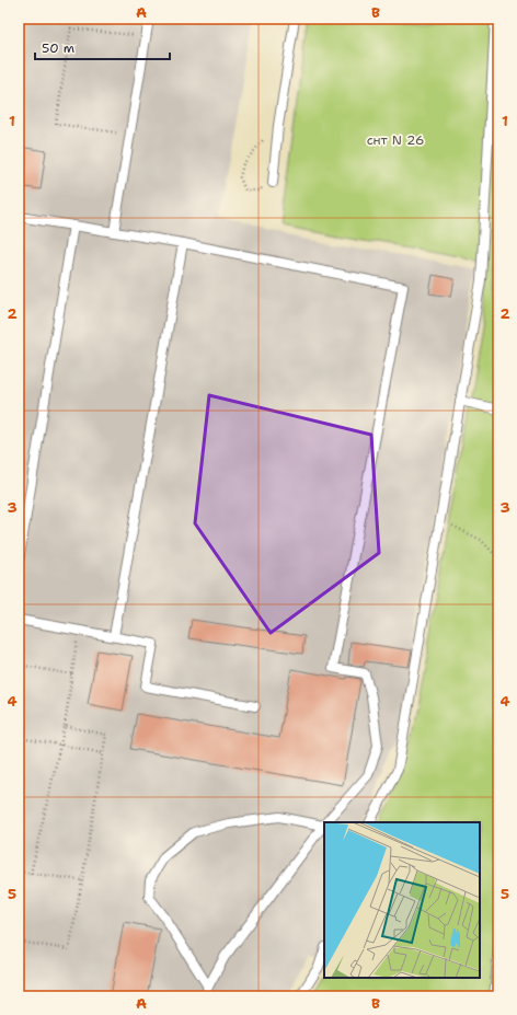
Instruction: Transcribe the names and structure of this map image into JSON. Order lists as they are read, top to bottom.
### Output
{
  "parks": ["снт N 26"],
  "scale_bar": "50 m",
  "grid": {
    "columns": ["A", "B"],
    "rows": [
      "1",
      "2",
      "3",
      "4",
      "5"
    ]
  }
}
